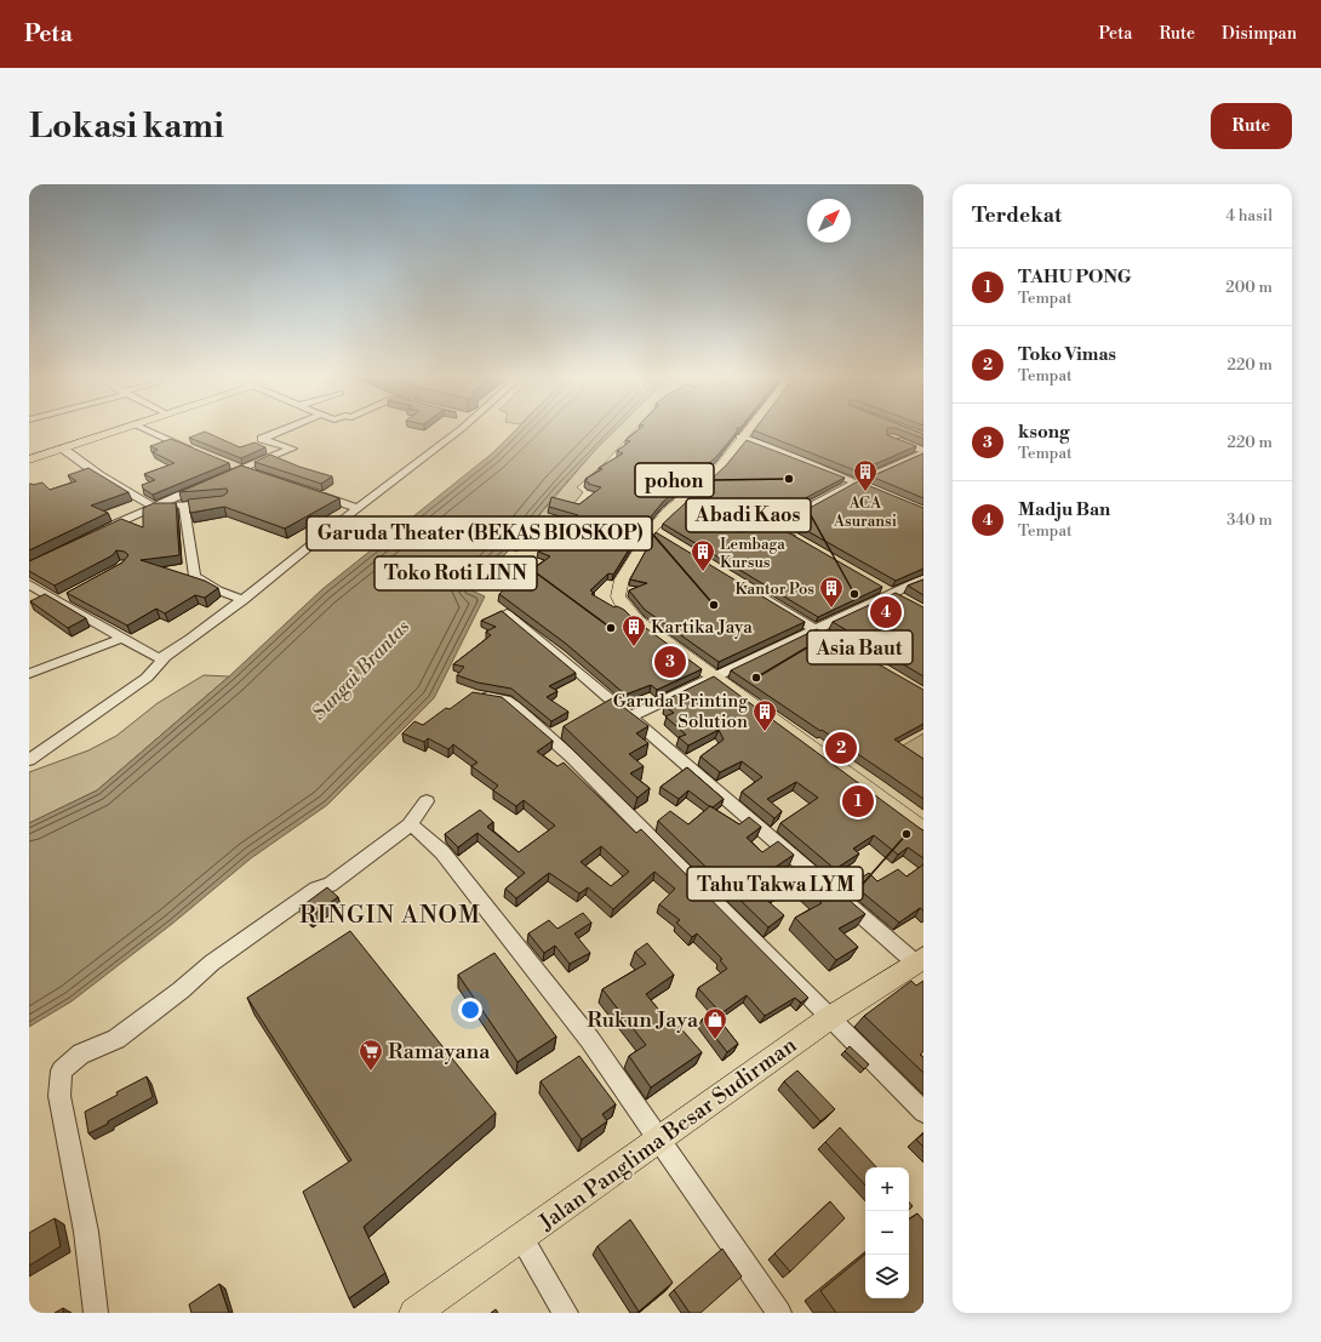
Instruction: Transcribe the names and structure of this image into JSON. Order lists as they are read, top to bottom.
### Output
{
  "streets": {
    "main road": ["Jalan Panglima Besar Sudirman"]
  },
  "districts": ["RINGIN ANOM"],
  "water": ["Sungai Brantas"],
  "places": {
    "other": [
      "pohon",
      "Abadi Kaos",
      "Garuda Theater (BEKAS BIOSKOP)",
      "Toko Roti LINN",
      "Asia Baut",
      "Tahu Takwa LYM"
    ],
    "building": [
      "ACA Asuransi",
      "Lembaga Kursus",
      "Kantor Pos",
      "Kartika Jaya",
      "Garuda Printing Solution"
    ],
    "shop": ["Rukun Jaya"],
    "supermarket": ["Ramayana"]
  },
  "north": "top right",
  "page": {
    "header": "Peta",
    "nav": ["Peta", "Rute", "Disimpan"],
    "buttons": "Rute",
    "title": "Lokasi kami",
    "heading": ["Terdekat", "4 hasil"],
    "list": [
      {
        "mark": "1",
        "name": "TAHU PONG",
        "note": "Tempat",
        "value": "200 m"
      },
      {
        "mark": "2",
        "name": "Toko Vimas",
        "note": "Tempat",
        "value": "220 m"
      },
      {
        "mark": "3",
        "name": "ksong",
        "note": "Tempat",
        "value": "220 m"
      },
      {
        "mark": "4",
        "name": "Madju Ban",
        "note": "Tempat",
        "value": "340 m"
      }
    ],
    "pins": [
      "4",
      "3",
      "2",
      "1"
    ],
    "map_buttons": ["+", "−"]
  }
}
